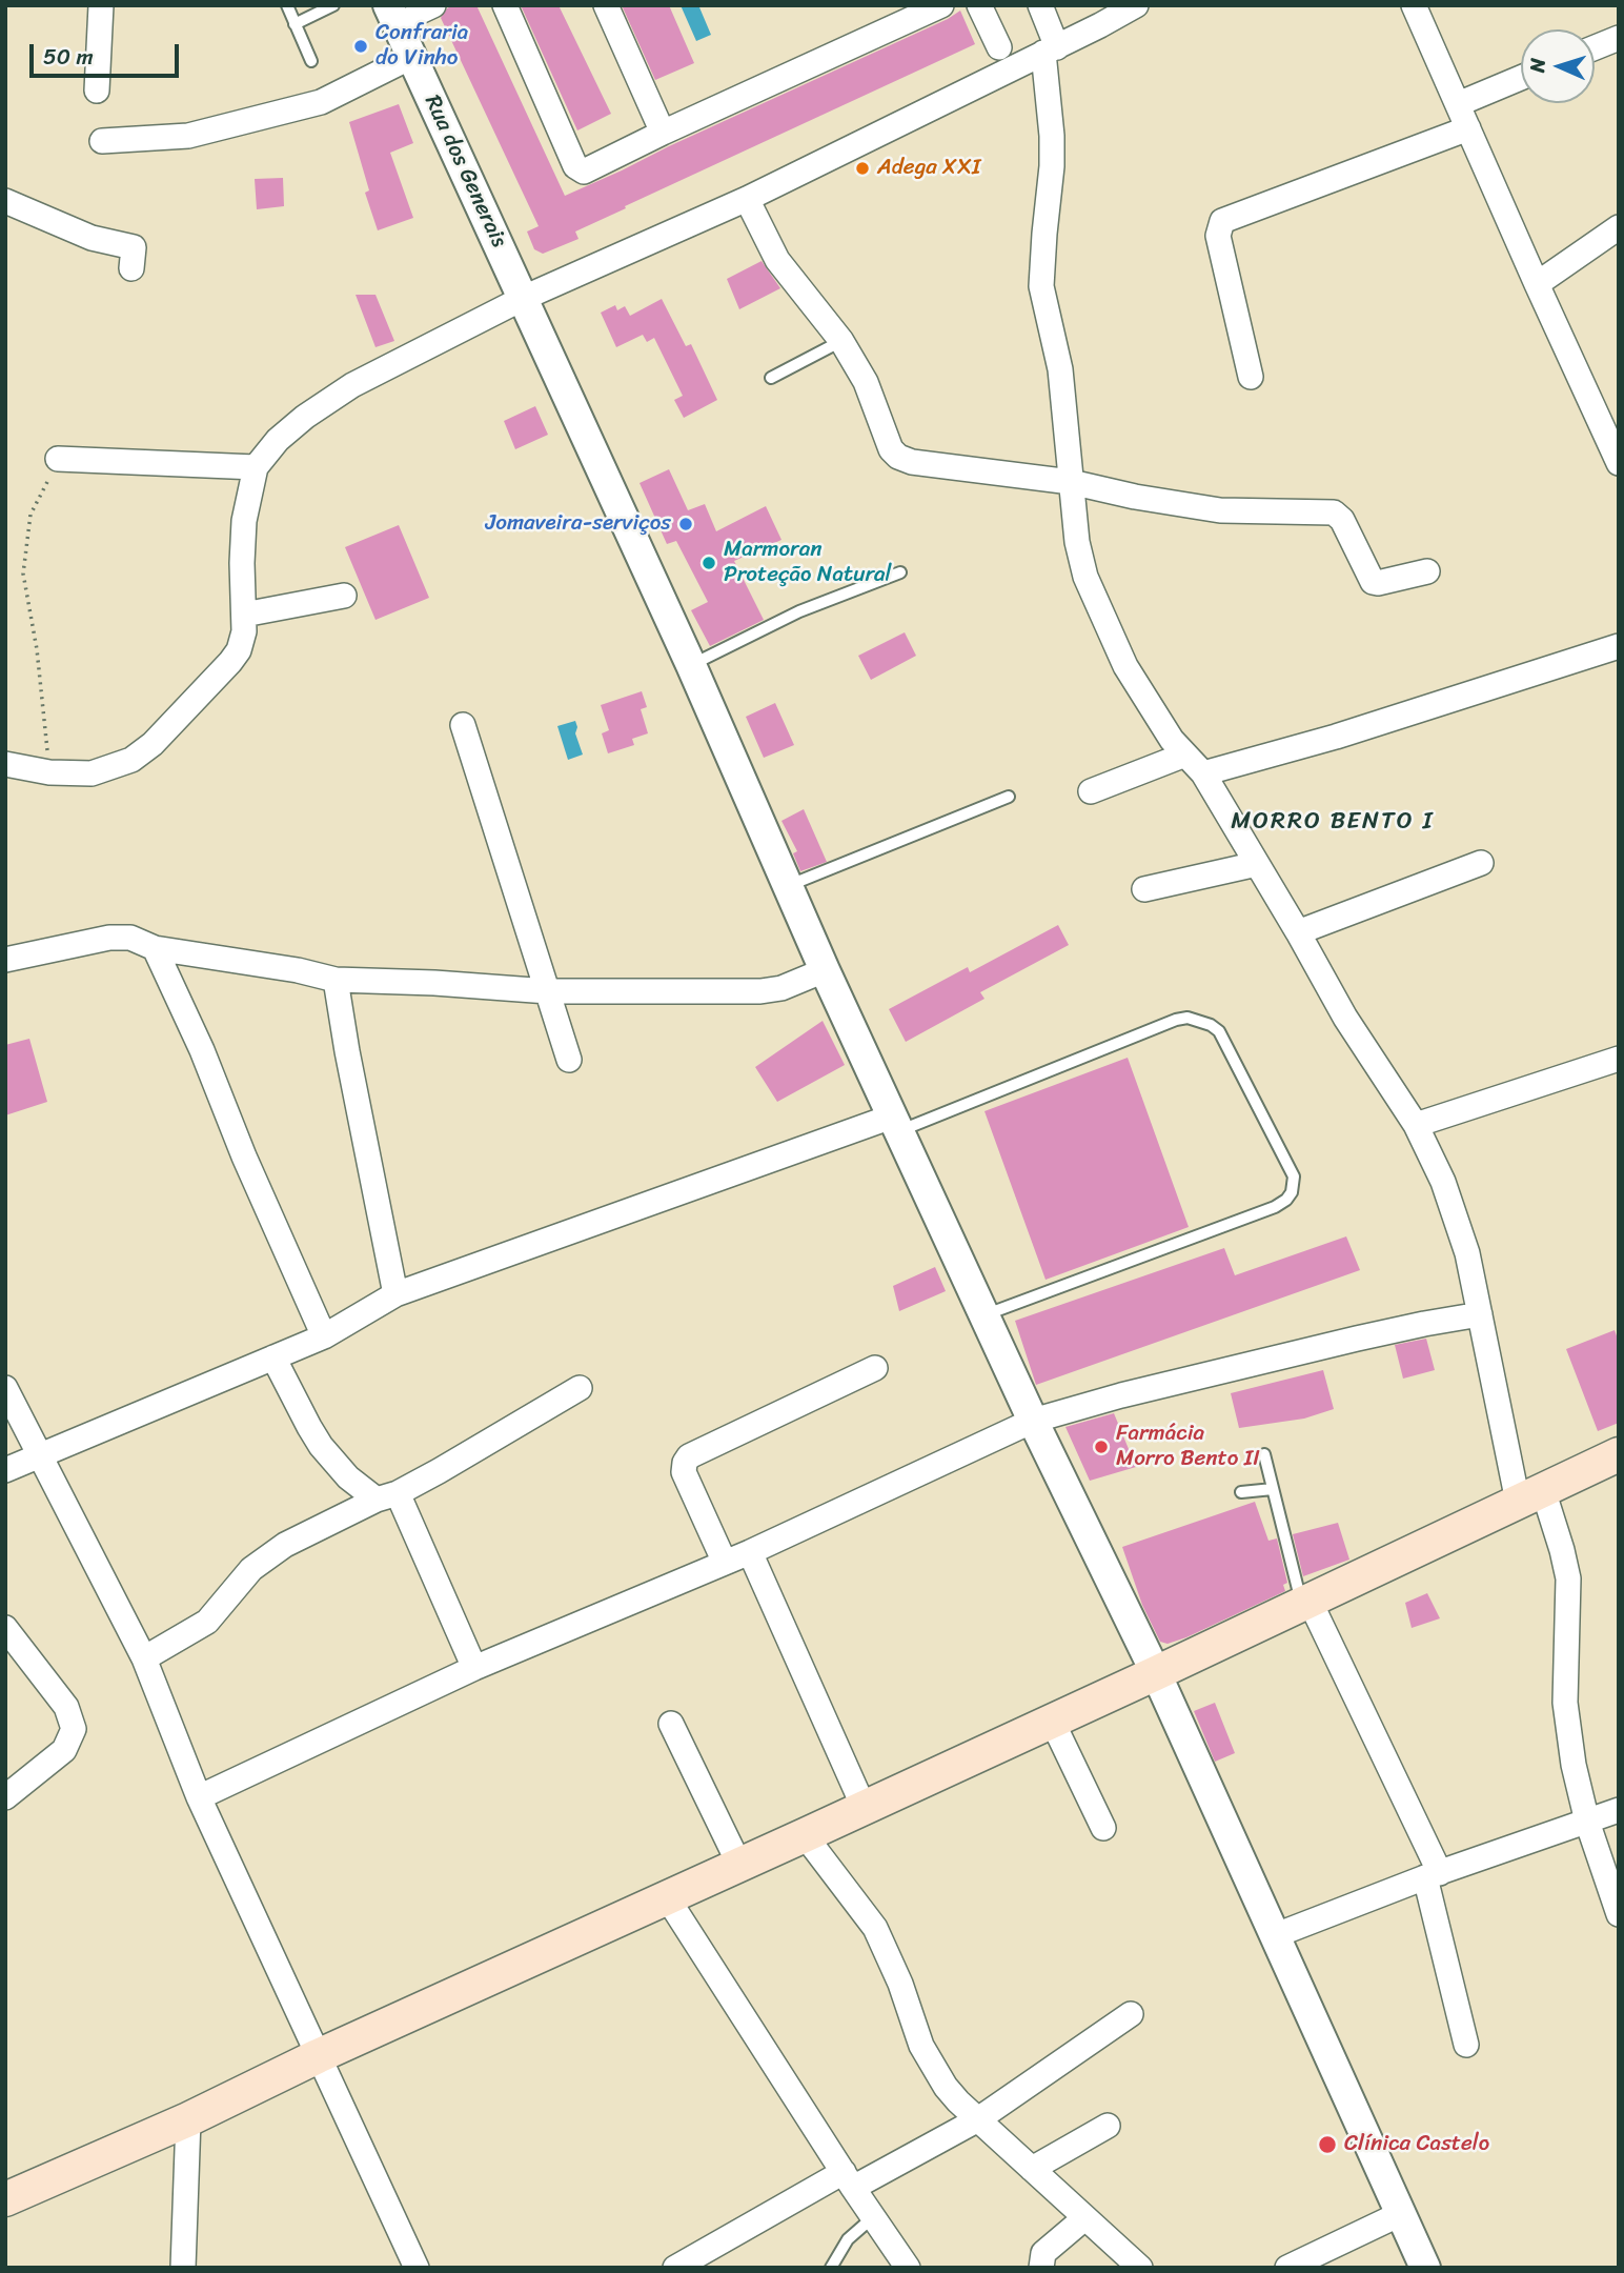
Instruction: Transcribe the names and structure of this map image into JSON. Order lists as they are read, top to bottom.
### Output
{
  "streets": {
    "street": ["Rua dos Generais"]
  },
  "districts": ["MORRO BENTO I"],
  "places": [
    "Confraria do Vinho",
    "Adega XXI",
    "Jomaveira-serviços",
    "Marmoran Proteção Natural",
    "Farmácia Morro Bento II",
    "Clínica Castelo"
  ],
  "scale_bar": "50 m",
  "north": "left"
}
